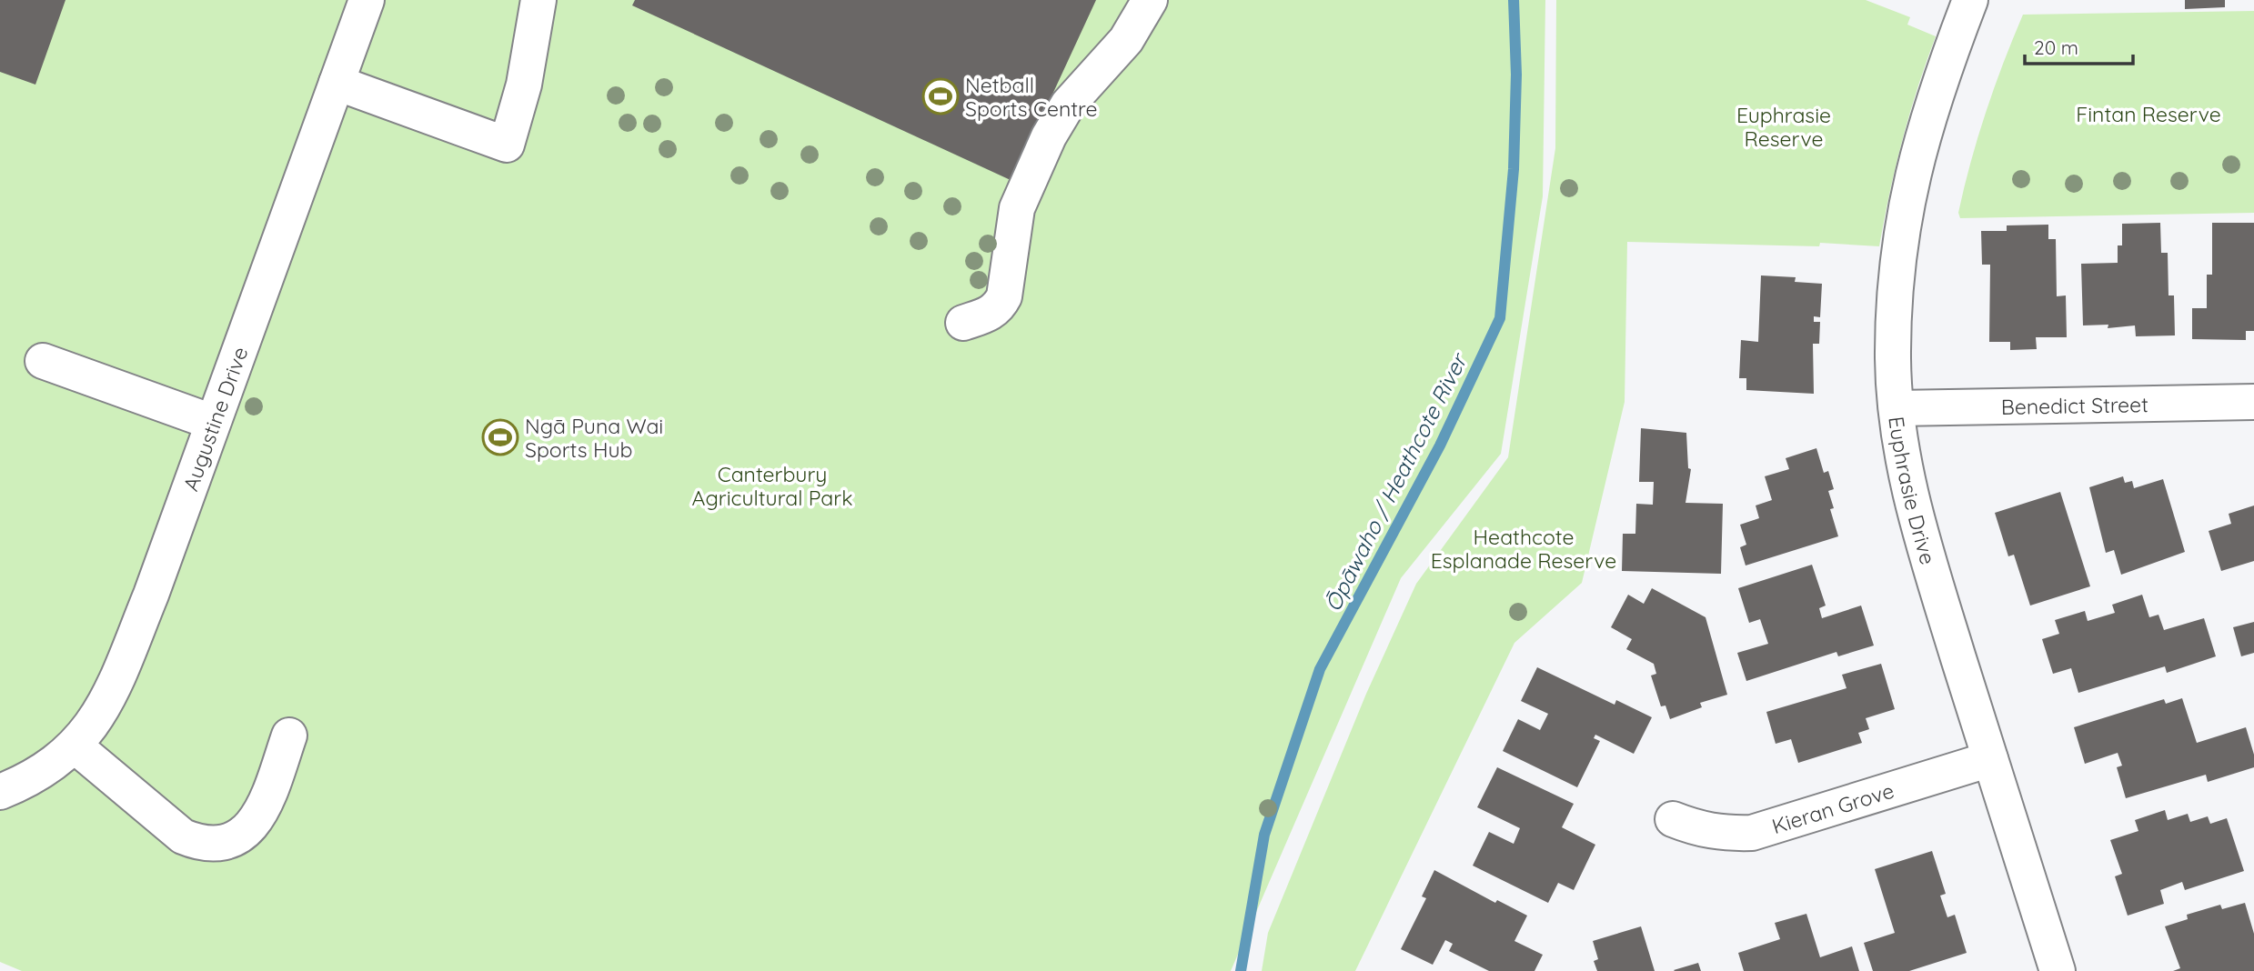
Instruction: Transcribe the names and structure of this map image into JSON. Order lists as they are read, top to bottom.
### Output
{
  "streets": {
    "street": [
      "Benedict Street",
      "Augustine Drive",
      "Euphrasie Drive",
      "Kieran Grove"
    ]
  },
  "crossings": [
    ["Benedict Street", "Euphrasie Drive"],
    ["Euphrasie Drive", "Kieran Grove"]
  ],
  "water": ["Ōpāwaho / Heathcote River"],
  "parks": [
    "Fintan Reserve",
    "Euphrasie Reserve",
    "Canterbury Agricultural Park",
    "Heathcote Esplanade Reserve"
  ],
  "places": {
    "sports": ["Netball Sports Centre", "Ngā Puna Wai Sports Hub"]
  },
  "scale_bar": "20 m"
}
